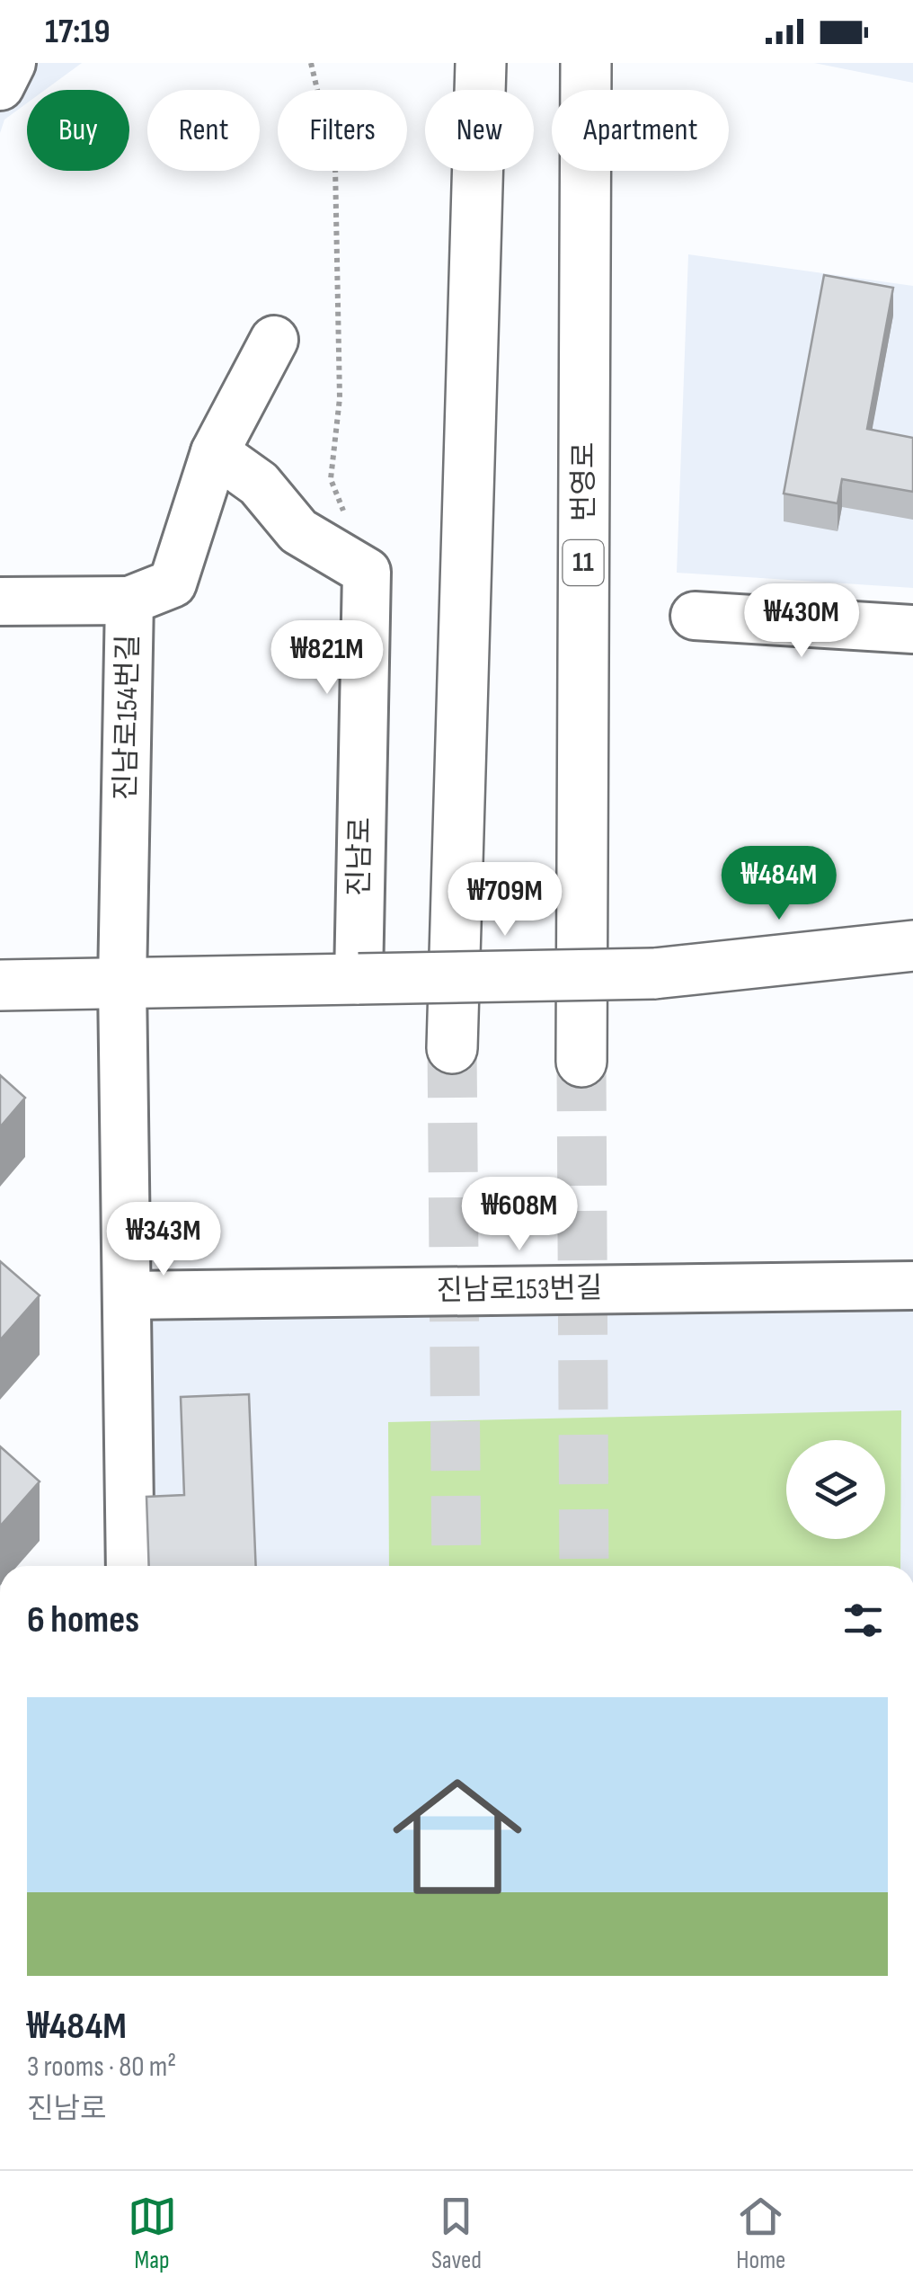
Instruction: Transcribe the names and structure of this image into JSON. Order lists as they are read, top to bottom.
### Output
{
  "streets": {
    "main road": ["번영로", "11"],
    "street": ["진남로154번길", "진남로", "진남로153번길"]
  },
  "page": {
    "status": "17:19",
    "chip": [
      "Buy",
      "Rent",
      "Filters",
      "New",
      "Apartment"
    ],
    "price": [
      "₩430M",
      "₩821M",
      "₩484M",
      "₩709M",
      "₩608M",
      "₩343M"
    ],
    "heading": "6 homes",
    "list": [
      {
        "name": "₩484M",
        "note": "3 rooms · 80 m² · 진남로"
      }
    ],
    "tabs": ["Map", "Saved", "Home"]
  }
}
